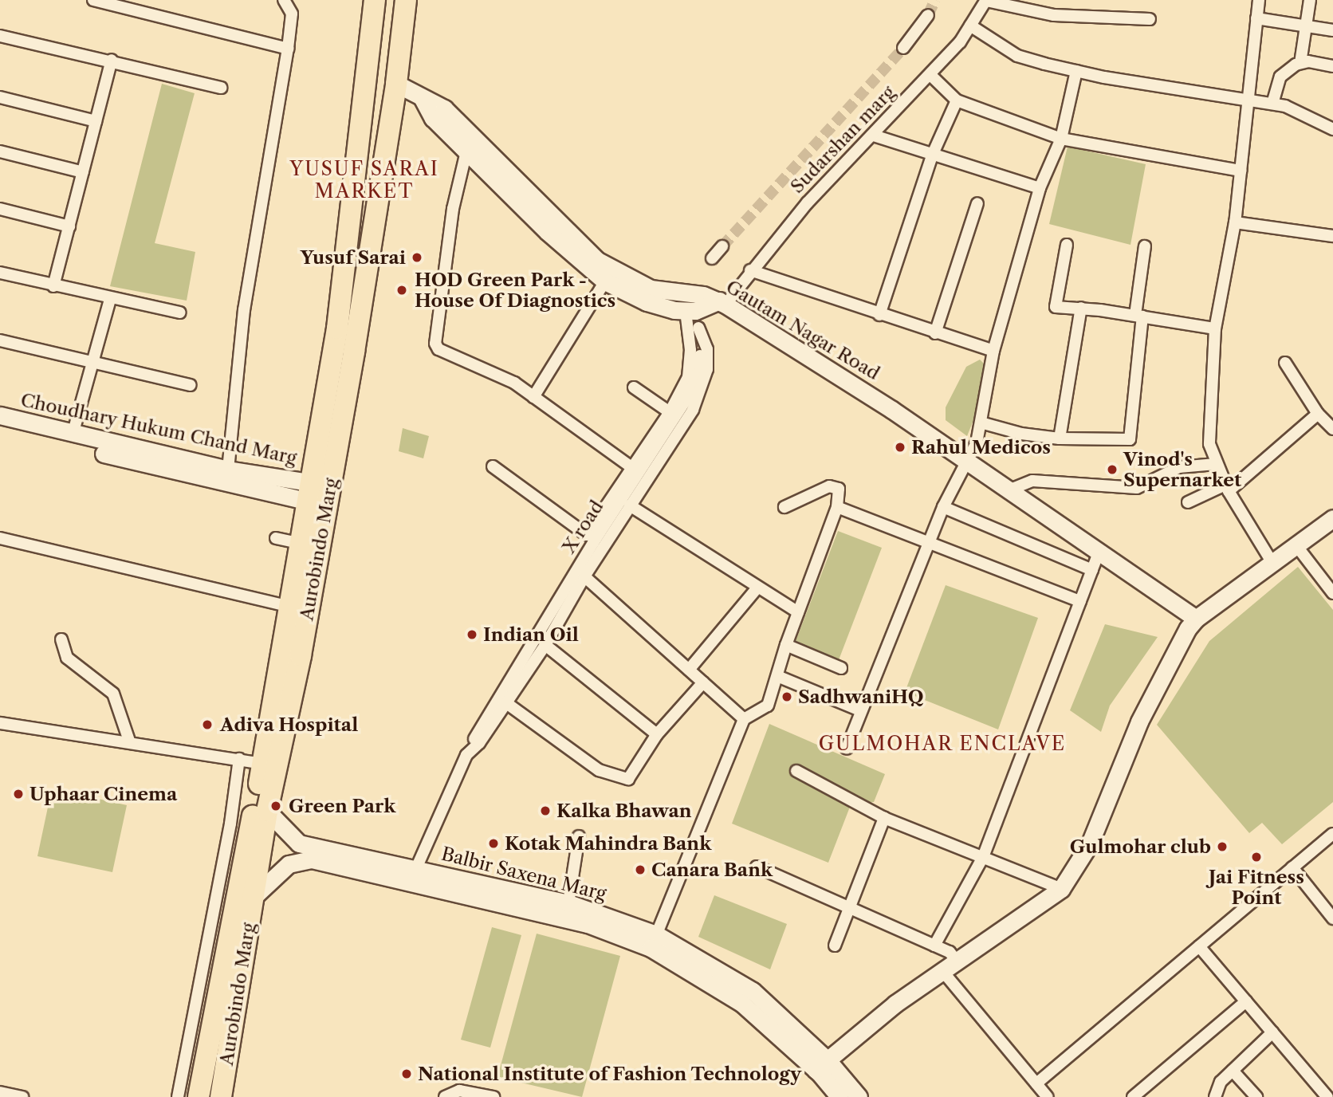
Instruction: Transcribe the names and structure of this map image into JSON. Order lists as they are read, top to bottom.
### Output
{
  "streets": {
    "highway": ["Aurobindo Marg"],
    "street": [
      "Sudarshan marg",
      "Gautam Nagar Road",
      "Choudhary Hukum Chand Marg",
      "X road",
      "Balbir Saxena Marg"
    ]
  },
  "crossings": [
    ["Sudarshan marg", "Gautam Nagar Road"],
    ["Gautam Nagar Road", "Aurobindo Marg"],
    ["Choudhary Hukum Chand Marg", "Aurobindo Marg"],
    ["Aurobindo Marg", "Balbir Saxena Marg"]
  ],
  "districts": ["YUSUF SARAI MARKET", "GULMOHAR ENCLAVE"],
  "places": [
    "Yusuf Sarai",
    "HOD Green Park - House Of Diagnostics",
    "Rahul Medicos",
    "Vinod's Supernarket",
    "Indian Oil",
    "SadhwaniHQ",
    "Adiva Hospital",
    "Uphaar Cinema",
    "Green Park",
    "Kalka Bhawan",
    "Kotak Mahindra Bank",
    "Gulmohar club",
    "Jai Fitness Point",
    "Canara Bank",
    "National Institute of Fashion Technology"
  ]
}
